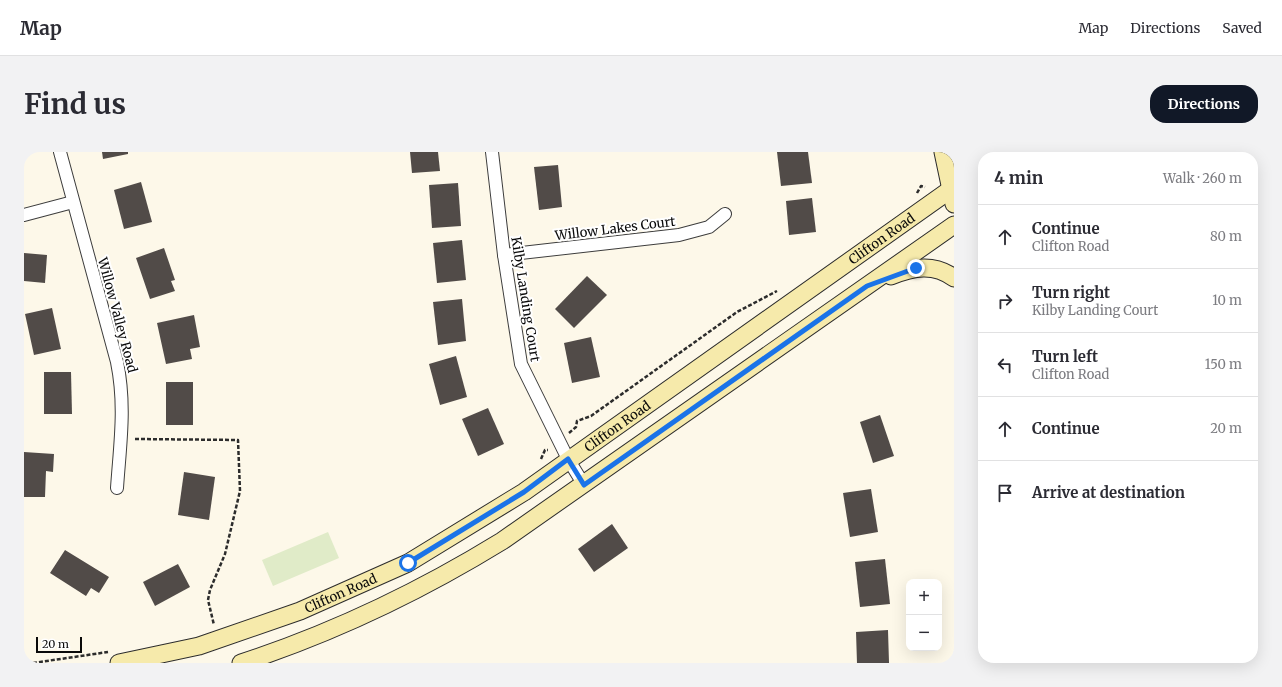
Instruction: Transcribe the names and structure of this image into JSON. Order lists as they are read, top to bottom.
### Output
{
  "streets": {
    "main road": ["Clifton Road"],
    "street": ["Willow Lakes Court", "Kilby Landing Court", "Willow Valley Road"]
  },
  "crossings": [
    ["Willow Lakes Court", "Kilby Landing Court"],
    ["Clifton Road", "Kilby Landing Court"]
  ],
  "scale_bar": "20 m",
  "page": {
    "header": "Map",
    "nav": ["Map", "Directions", "Saved"],
    "buttons": "Directions",
    "title": "Find us",
    "heading": ["4 min", "Walk · 260 m"],
    "list": [
      ["Continue", "Clifton Road", "80 m"],
      ["Turn right", "Kilby Landing Court", "10 m"],
      ["Turn left", "Clifton Road", "150 m"],
      ["Continue", "20 m"],
      "Arrive at destination"
    ],
    "map_buttons": ["+", "−"],
    "scale": "20 m"
  }
}
